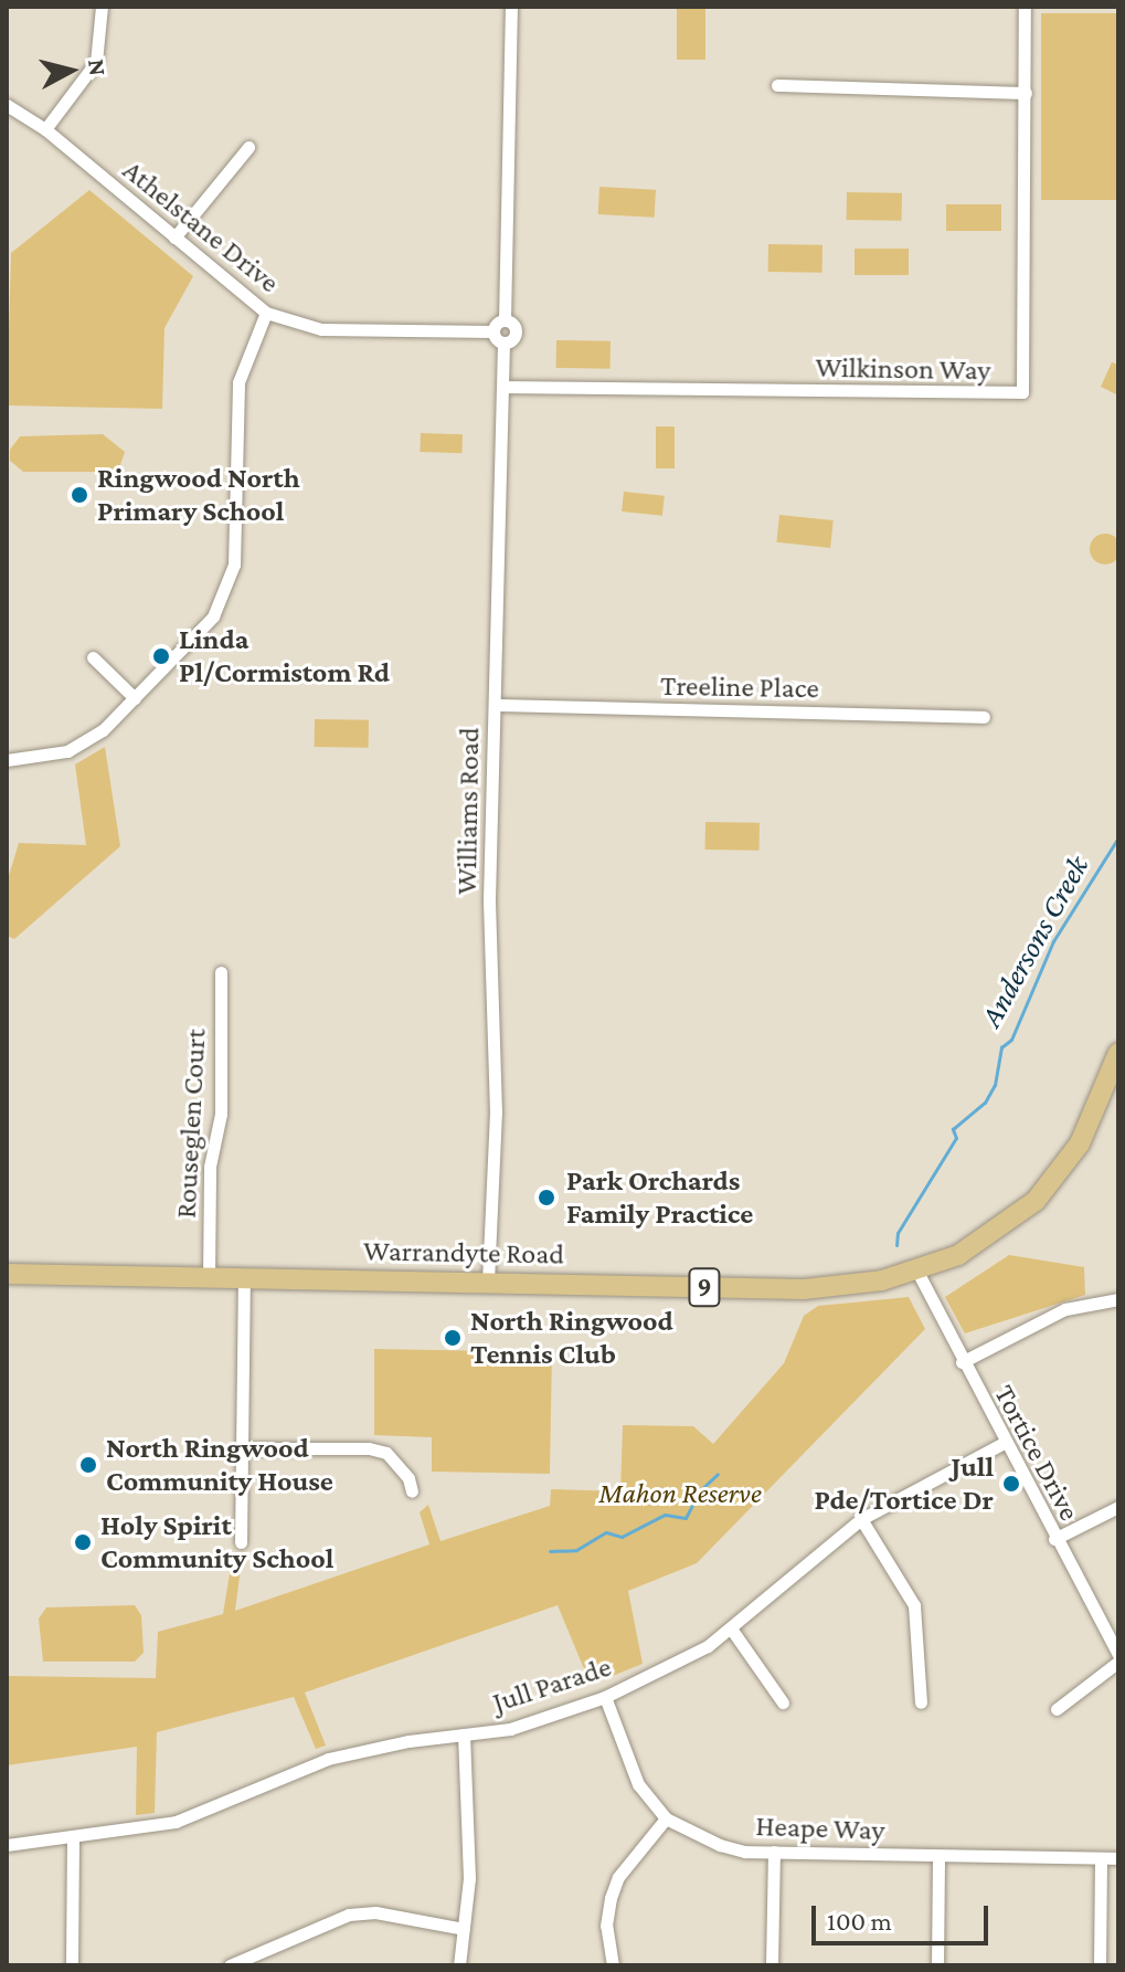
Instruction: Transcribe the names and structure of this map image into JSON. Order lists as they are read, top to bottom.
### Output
{
  "streets": {
    "main road": ["Warrandyte Road", "9"],
    "street": [
      "Athelstane Drive",
      "Wilkinson Way",
      "Treeline Place",
      "Williams Road",
      "Rouseglen Court",
      "Tortice Drive",
      "Jull Parade",
      "Heape Way"
    ]
  },
  "crossings": [
    ["Wilkinson Way", "Williams Road"],
    ["Treeline Place", "Williams Road"],
    ["Williams Road", "Warrandyte Road"],
    ["Rouseglen Court", "Warrandyte Road"],
    ["Warrandyte Road", "9"],
    ["Warrandyte Road", "Tortice Drive"],
    ["9", "Tortice Drive"],
    ["Tortice Drive", "Jull Parade"],
    ["Jull Parade", "Heape Way"]
  ],
  "water": ["Andersons Creek"],
  "parks": ["Mahon Reserve"],
  "places": [
    "Ringwood North Primary School",
    "Linda Pl/Cormistom Rd",
    "Park Orchards Family Practice",
    "North Ringwood Tennis Club",
    "North Ringwood Community House",
    "Jull Pde/Tortice Dr",
    "Holy Spirit Community School"
  ],
  "scale_bar": "100 m",
  "north": "right"
}
